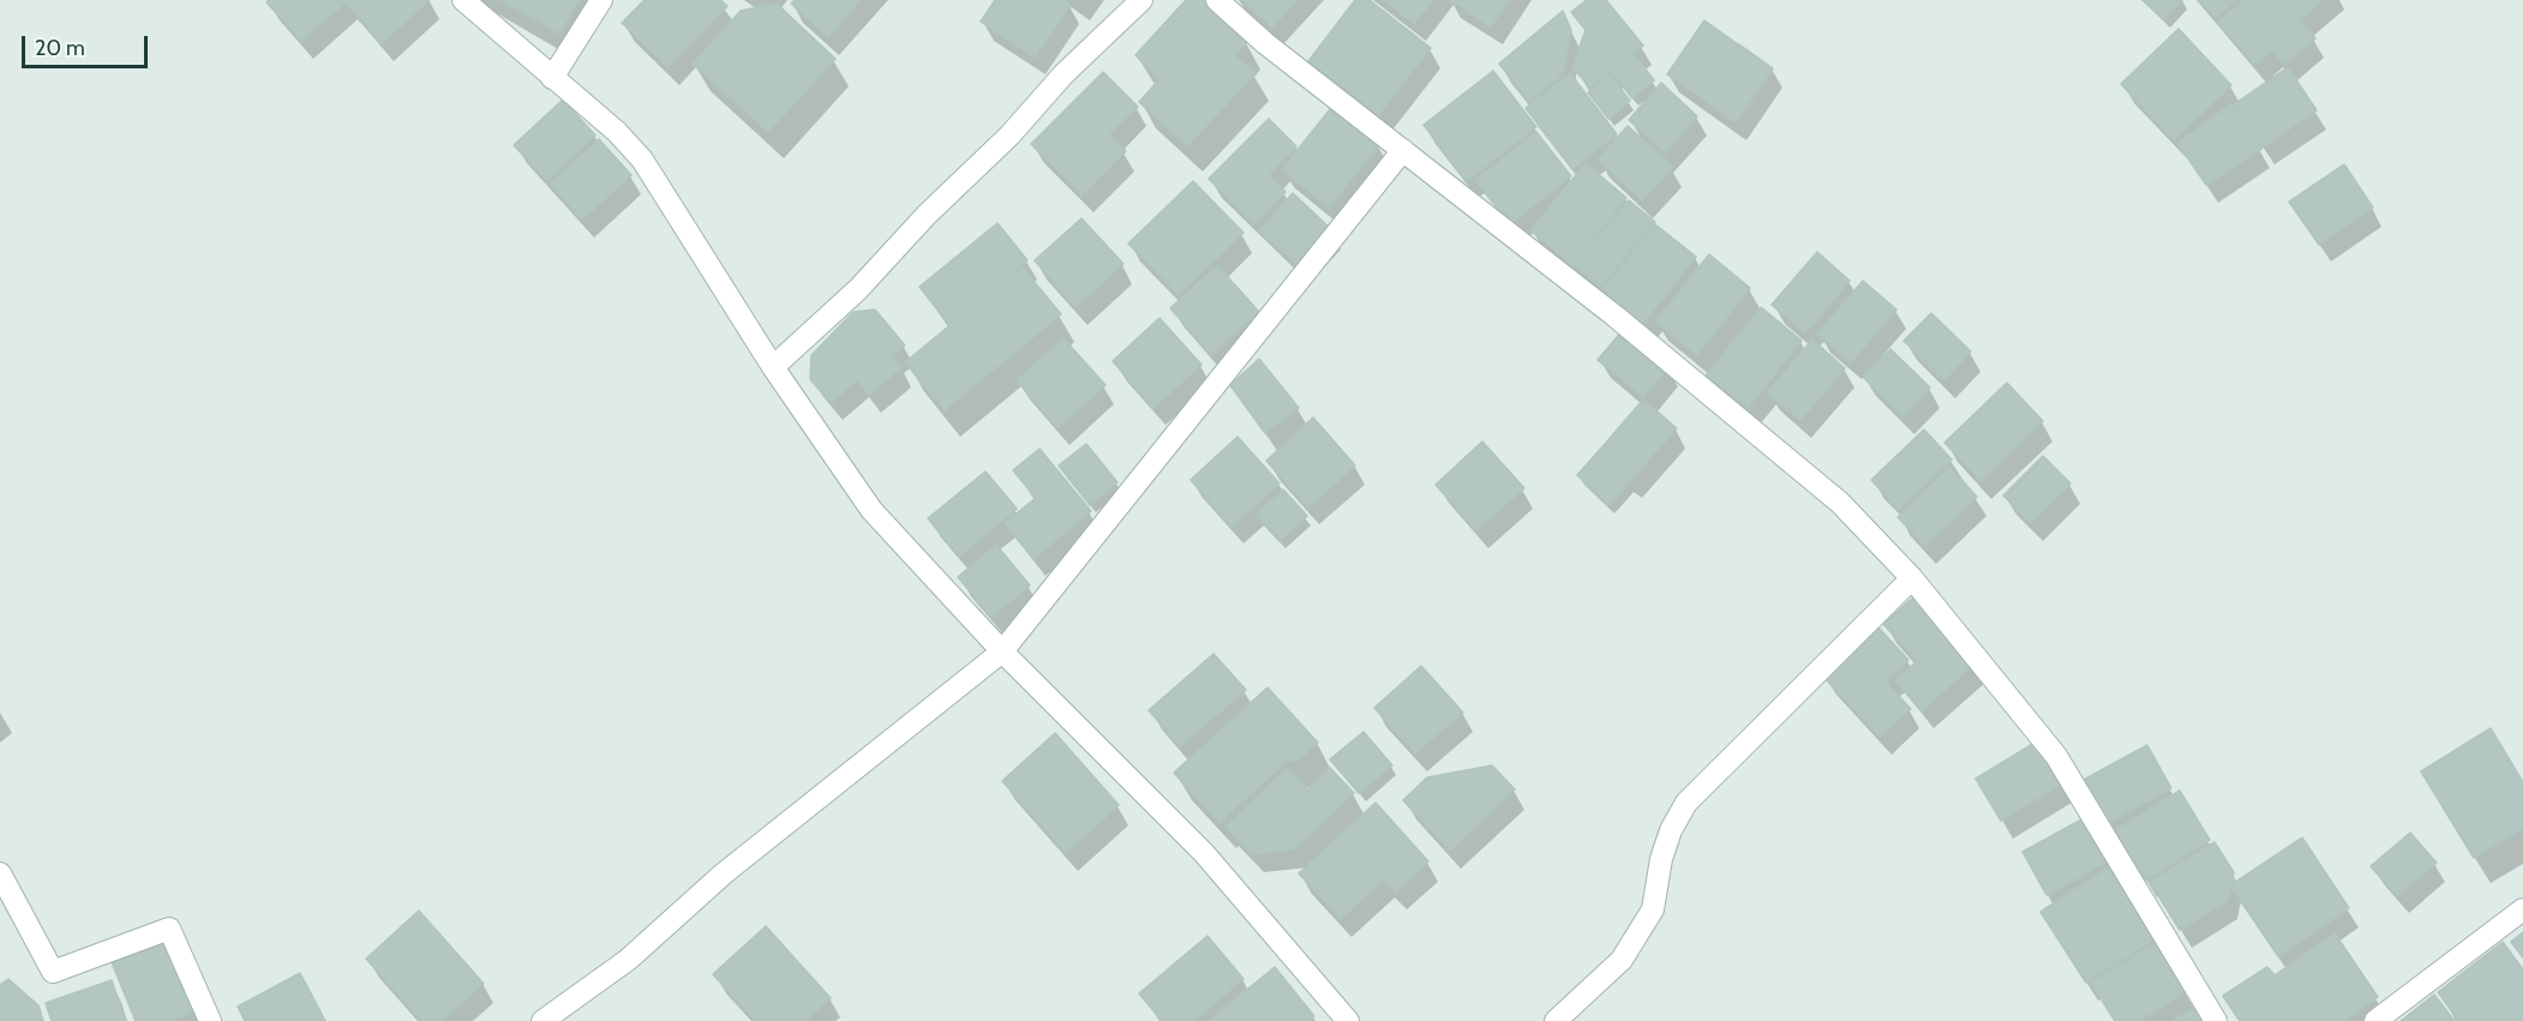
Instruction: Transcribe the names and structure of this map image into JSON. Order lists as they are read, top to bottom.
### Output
{
  "scale_bar": "20 m"
}
